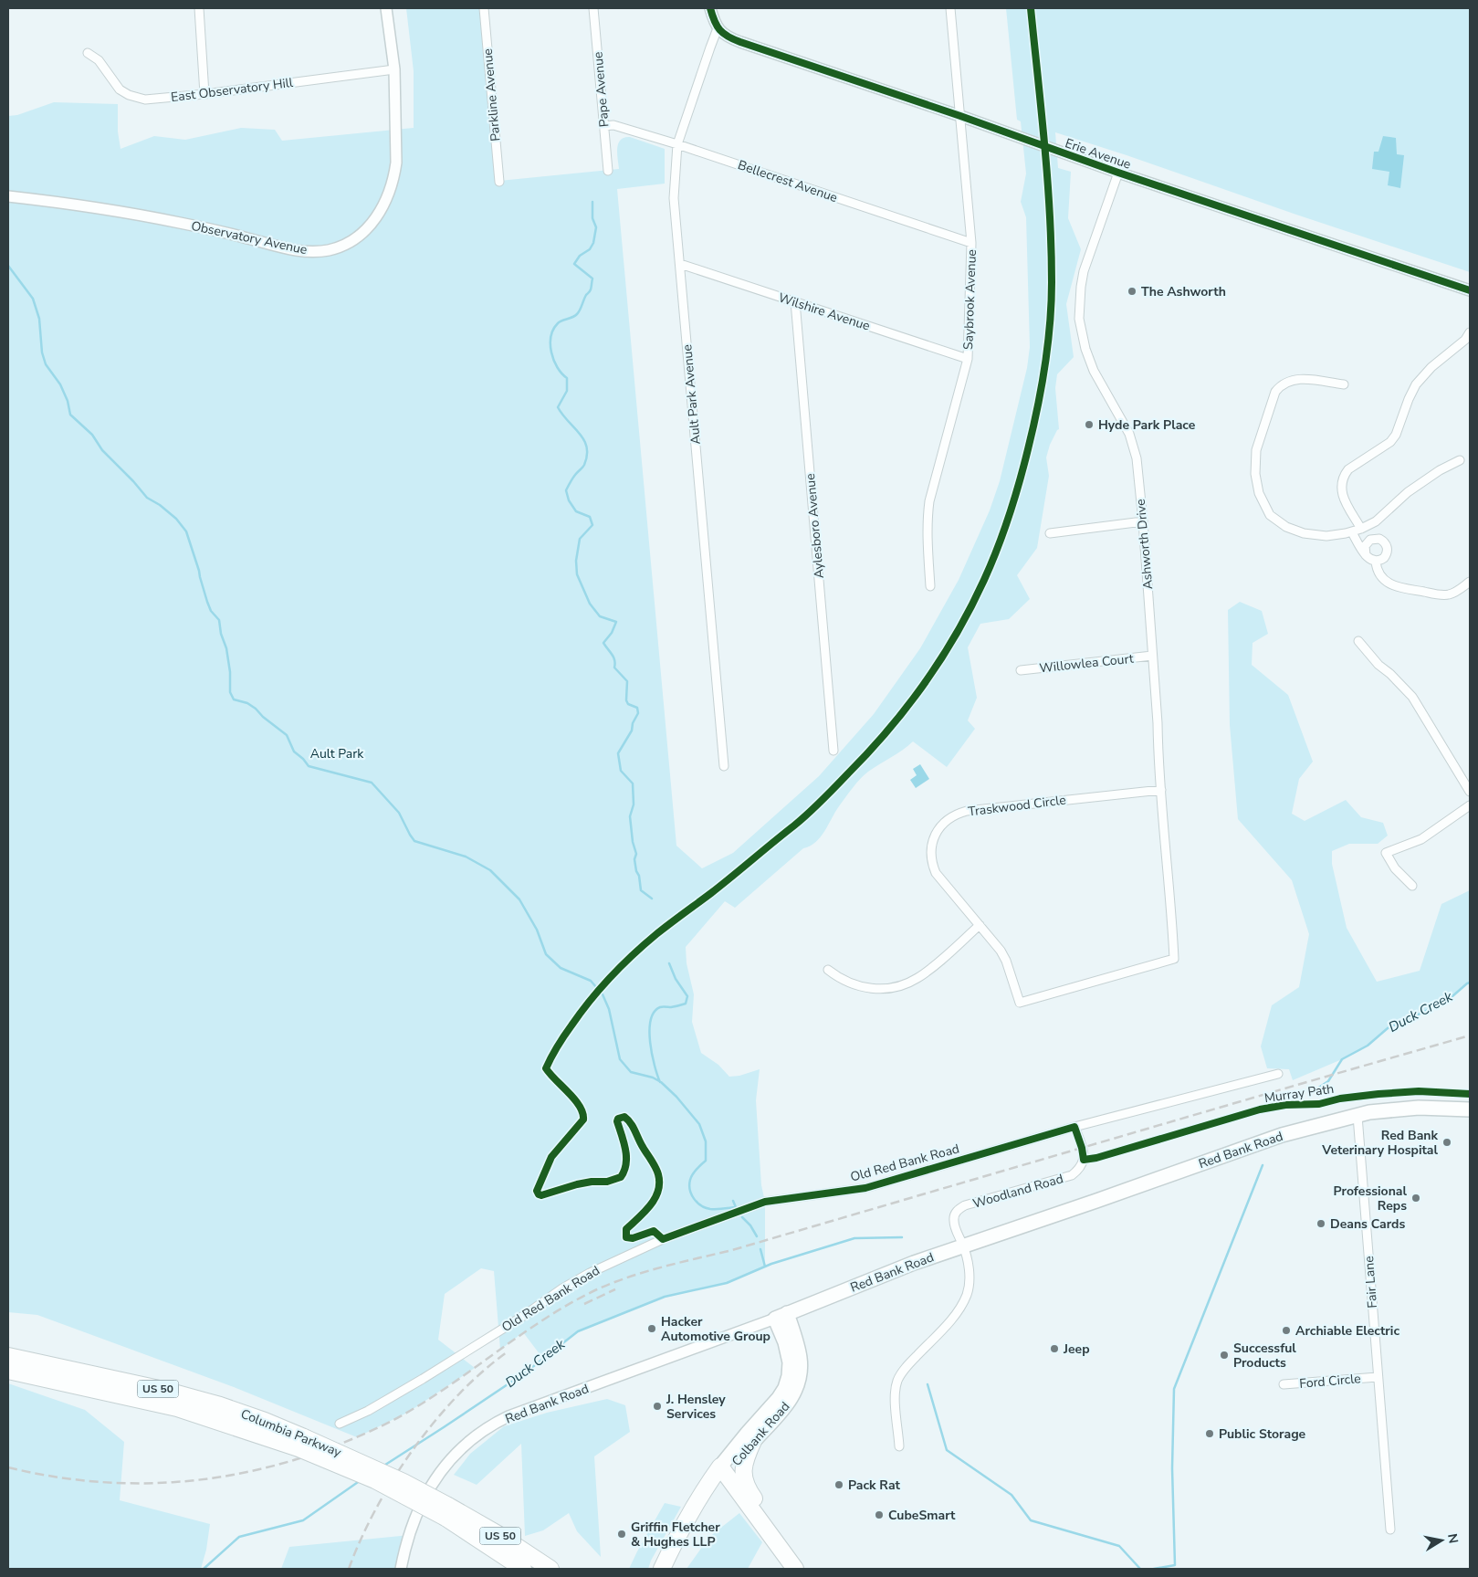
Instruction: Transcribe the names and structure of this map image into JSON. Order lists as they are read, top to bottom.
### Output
{
  "streets": {
    "highway": [
      "Red Bank Road",
      "US 50",
      "Columbia Parkway",
      "Colbank Road"
    ],
    "street": [
      "East Observatory Hill",
      "Pape Avenue",
      "Parkline Avenue",
      "Erie Avenue",
      "Bellecrest Avenue",
      "Observatory Avenue",
      "Saybrook Avenue",
      "Wilshire Avenue",
      "Ault Park Avenue",
      "Aylesboro Avenue",
      "Ashworth Drive",
      "Willowlea Court",
      "Traskwood Circle",
      "Old Red Bank Road",
      "Woodland Road",
      "Fair Lane",
      "Ford Circle"
    ],
    "cycle path": ["Murray Path"]
  },
  "crossings": [
    ["East Observatory Hill", "Observatory Avenue"],
    ["Pape Avenue", "Bellecrest Avenue"],
    ["Erie Avenue", "Saybrook Avenue"],
    ["Erie Avenue", "Ault Park Avenue"],
    ["Erie Avenue", "Ashworth Drive"],
    ["Bellecrest Avenue", "Saybrook Avenue"],
    ["Bellecrest Avenue", "Ault Park Avenue"],
    ["Saybrook Avenue", "Wilshire Avenue"],
    ["Wilshire Avenue", "Ault Park Avenue"],
    ["Wilshire Avenue", "Aylesboro Avenue"],
    ["Ashworth Drive", "Willowlea Court"],
    ["Ashworth Drive", "Traskwood Circle"],
    ["Red Bank Road", "Woodland Road"],
    ["Red Bank Road", "Fair Lane"],
    ["Red Bank Road", "Colbank Road"],
    ["Old Red Bank Road", "Woodland Road"],
    ["Fair Lane", "Ford Circle"]
  ],
  "water": ["Duck Creek"],
  "parks": ["Ault Park"],
  "places": [
    "The Ashworth",
    "Hyde Park Place",
    "Red Bank Veterinary Hospital",
    "Professional Reps",
    "Deans Cards",
    "Hacker Automotive Group",
    "Archiable Electric",
    "Jeep",
    "Successful Products",
    "J. Hensley Services",
    "Public Storage",
    "Pack Rat",
    "CubeSmart",
    "Griffin Fletcher & Hughes LLP"
  ],
  "north": "right"
}
